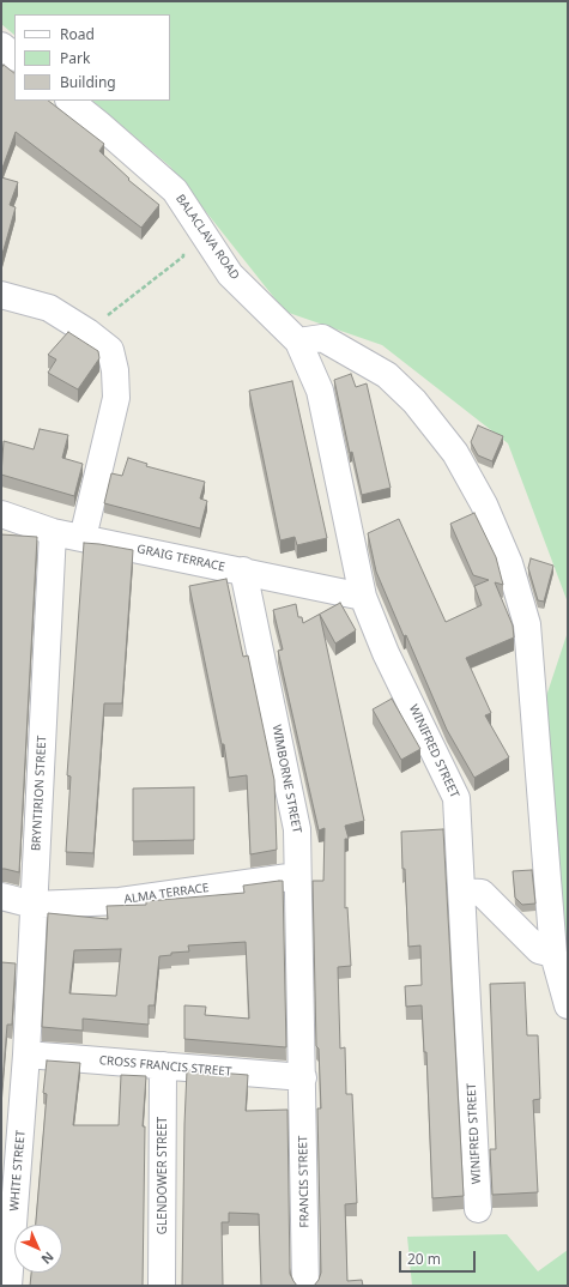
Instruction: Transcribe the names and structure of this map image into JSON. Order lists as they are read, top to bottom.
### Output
{
  "streets": {
    "street": [
      "BALACLAVA ROAD",
      "GRAIG TERRACE",
      "WINIFRED STREET",
      "WIMBORNE STREET",
      "BRYNTIRION STREET",
      "ALMA TERRACE",
      "CROSS FRANCIS STREET",
      "WHITE STREET",
      "GLENDOWER STREET",
      "FRANCIS STREET"
    ]
  },
  "crossings": [
    ["BALACLAVA ROAD", "WINIFRED STREET"],
    ["GRAIG TERRACE", "WINIFRED STREET"],
    ["GRAIG TERRACE", "WIMBORNE STREET"],
    ["GRAIG TERRACE", "BRYNTIRION STREET"],
    ["WIMBORNE STREET", "ALMA TERRACE"],
    ["WIMBORNE STREET", "CROSS FRANCIS STREET"],
    ["WIMBORNE STREET", "FRANCIS STREET"],
    ["BRYNTIRION STREET", "ALMA TERRACE"],
    ["BRYNTIRION STREET", "CROSS FRANCIS STREET"],
    ["BRYNTIRION STREET", "WHITE STREET"],
    ["CROSS FRANCIS STREET", "WHITE STREET"],
    ["CROSS FRANCIS STREET", "GLENDOWER STREET"],
    ["CROSS FRANCIS STREET", "FRANCIS STREET"]
  ],
  "legend": ["Road", "Park", "Building"],
  "scale_bar": "20 m",
  "north": "bottom right"
}
